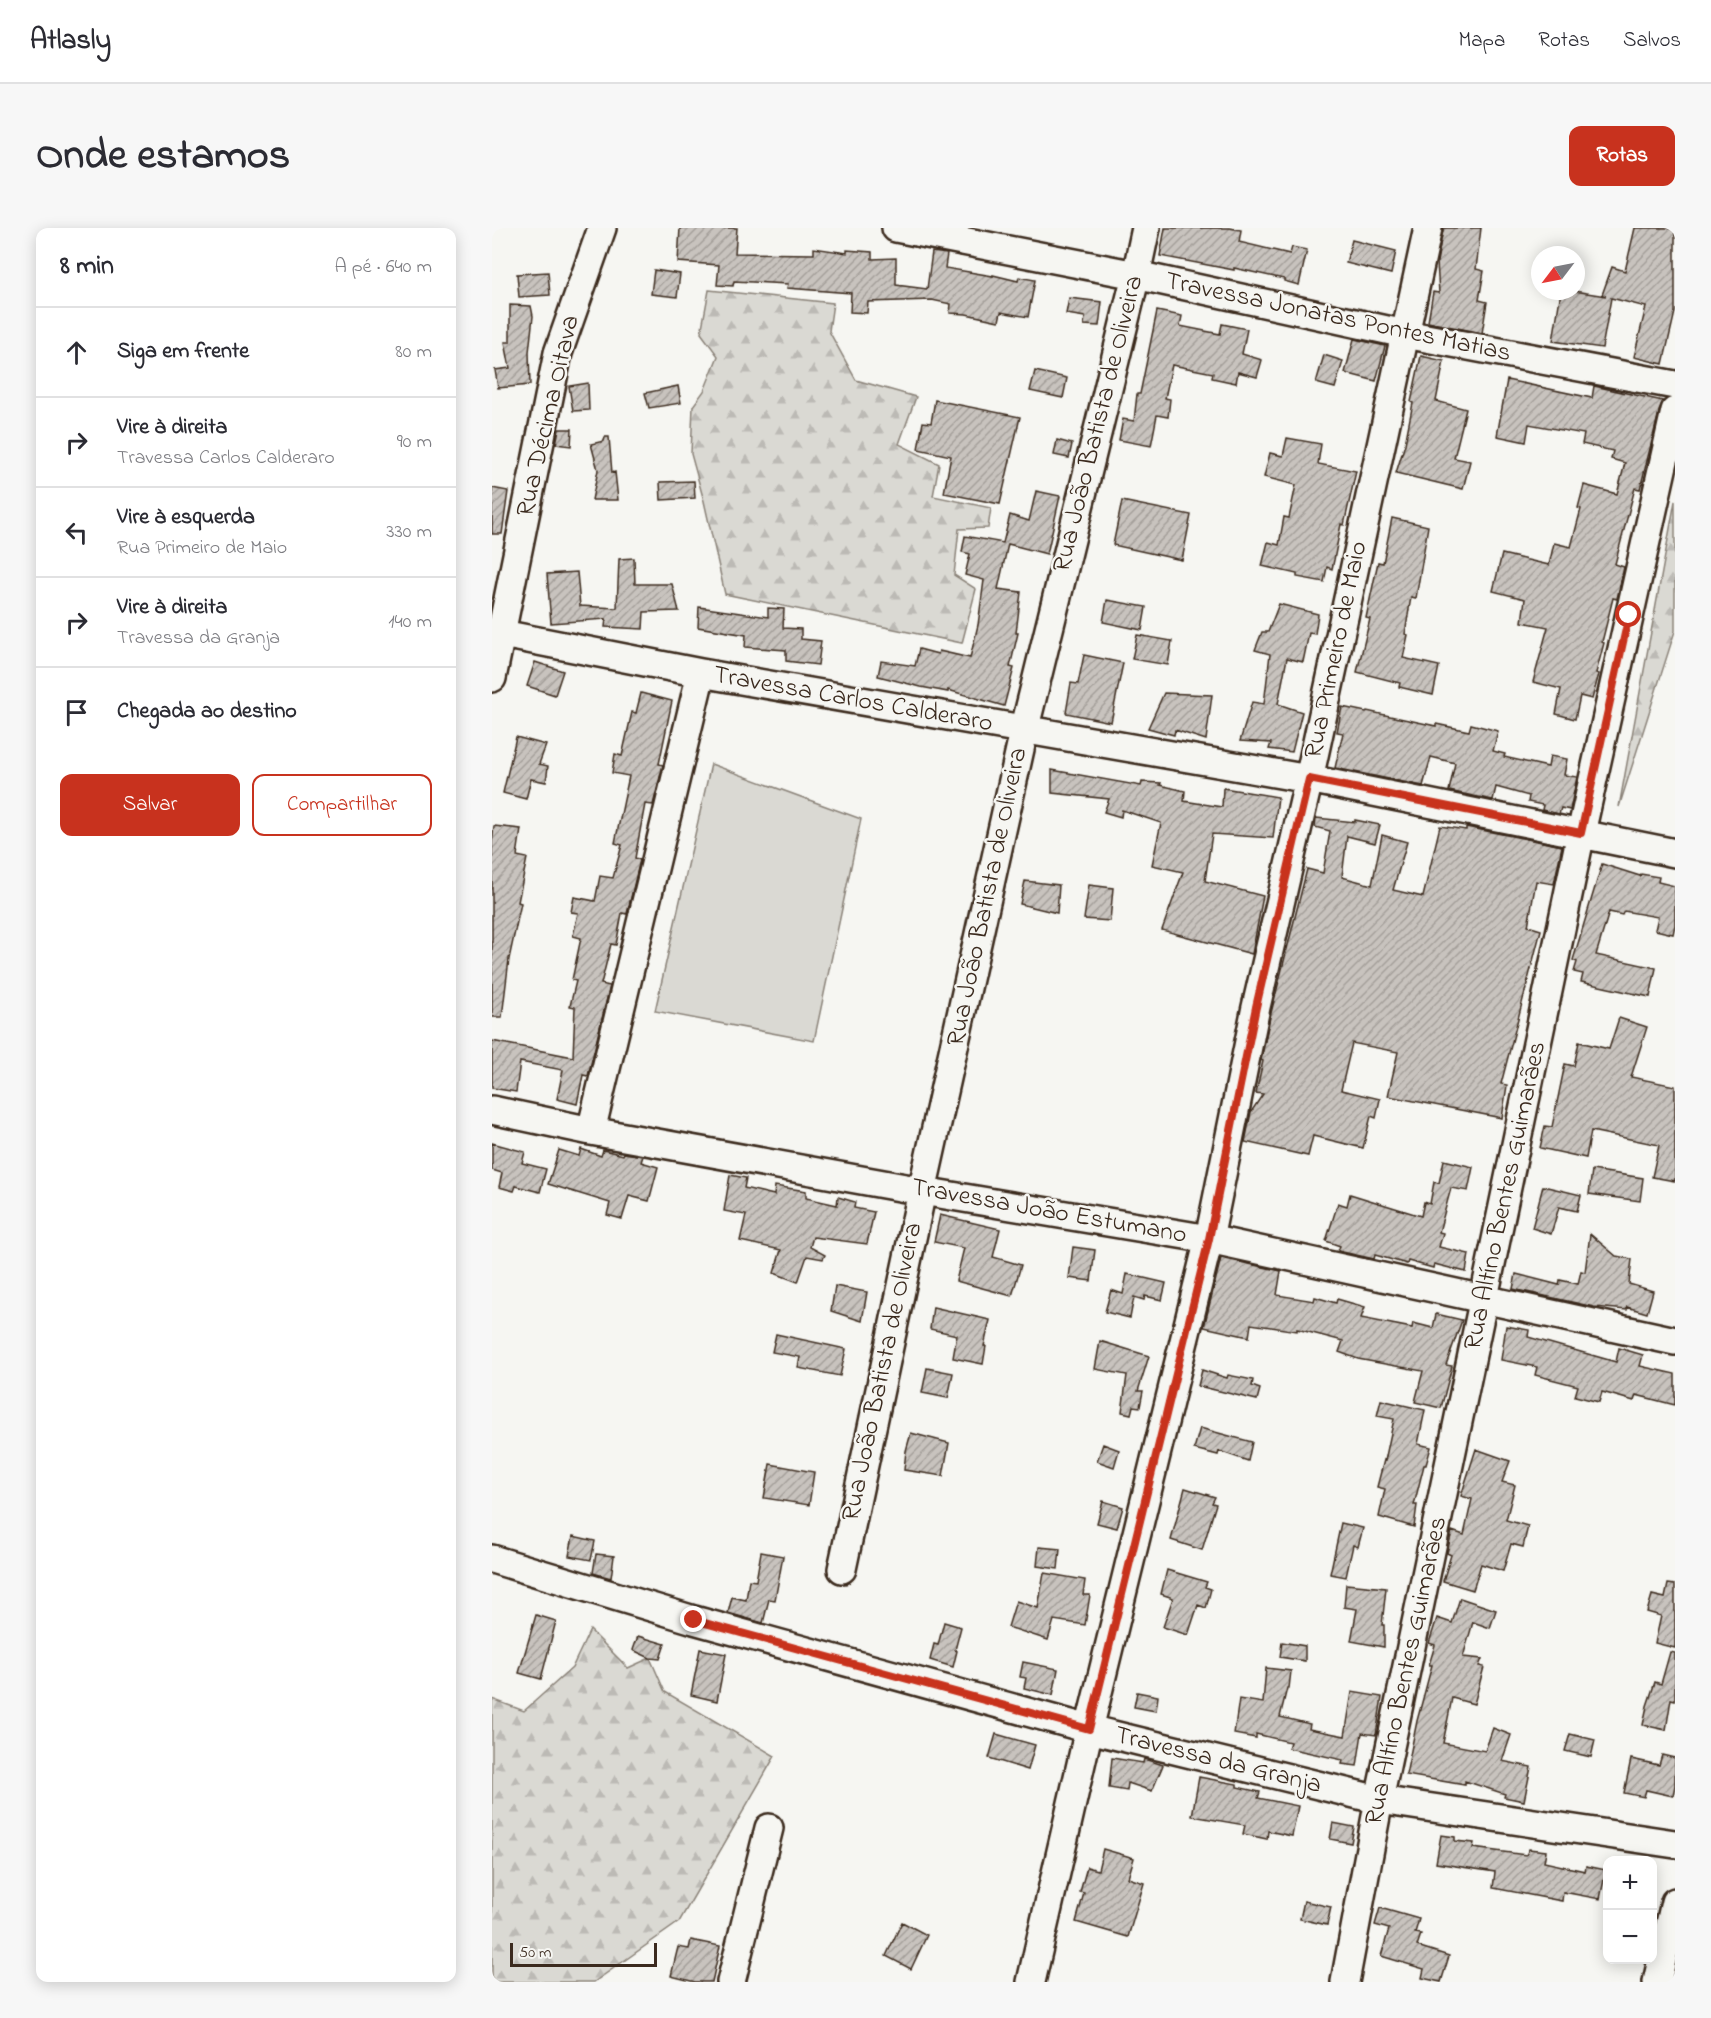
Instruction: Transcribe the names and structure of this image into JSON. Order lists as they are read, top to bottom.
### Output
{
  "streets": {
    "street": [
      "Travessa Jonatas Pontes Matias",
      "Rua Décima Oitava",
      "Rua João Batista de Oliveira",
      "Rua Primeiro de Maio",
      "Travessa Carlos Calderaro",
      "Rua Altíno Bentes Guimarães",
      "Travessa João Estumano",
      "Travessa da Granja"
    ]
  },
  "crossings": [
    ["Travessa Jonatas Pontes Matias", "Rua João Batista de Oliveira"],
    ["Travessa Jonatas Pontes Matias", "Rua Primeiro de Maio"],
    ["Rua Décima Oitava", "Travessa Carlos Calderaro"],
    ["Rua João Batista de Oliveira", "Travessa Carlos Calderaro"],
    ["Rua João Batista de Oliveira", "Travessa João Estumano"],
    ["Rua Primeiro de Maio", "Travessa Carlos Calderaro"],
    ["Rua Primeiro de Maio", "Travessa João Estumano"],
    ["Rua Primeiro de Maio", "Travessa da Granja"],
    ["Travessa Carlos Calderaro", "Rua Altíno Bentes Guimarães"],
    ["Rua Altíno Bentes Guimarães", "Travessa João Estumano"],
    ["Rua Altíno Bentes Guimarães", "Travessa da Granja"]
  ],
  "scale_bar": "50 m",
  "north": "bottom left",
  "page": {
    "header": "Atlasly",
    "nav": ["Mapa", "Rotas", "Salvos"],
    "title": "Onde estamos",
    "buttons": [
      "Rotas",
      ["Salvar", "Compartilhar"]
    ],
    "heading": ["8 min", "A pé · 640 m"],
    "list": [
      ["Siga em frente", "80 m"],
      ["Vire à direita", "Travessa Carlos Calderaro", "90 m"],
      ["Vire à esquerda", "Rua Primeiro de Maio", "330 m"],
      ["Vire à direita", "Travessa da Granja", "140 m"],
      "Chegada ao destino"
    ],
    "map_buttons": ["+", "−"],
    "scale": "50 m"
  }
}
